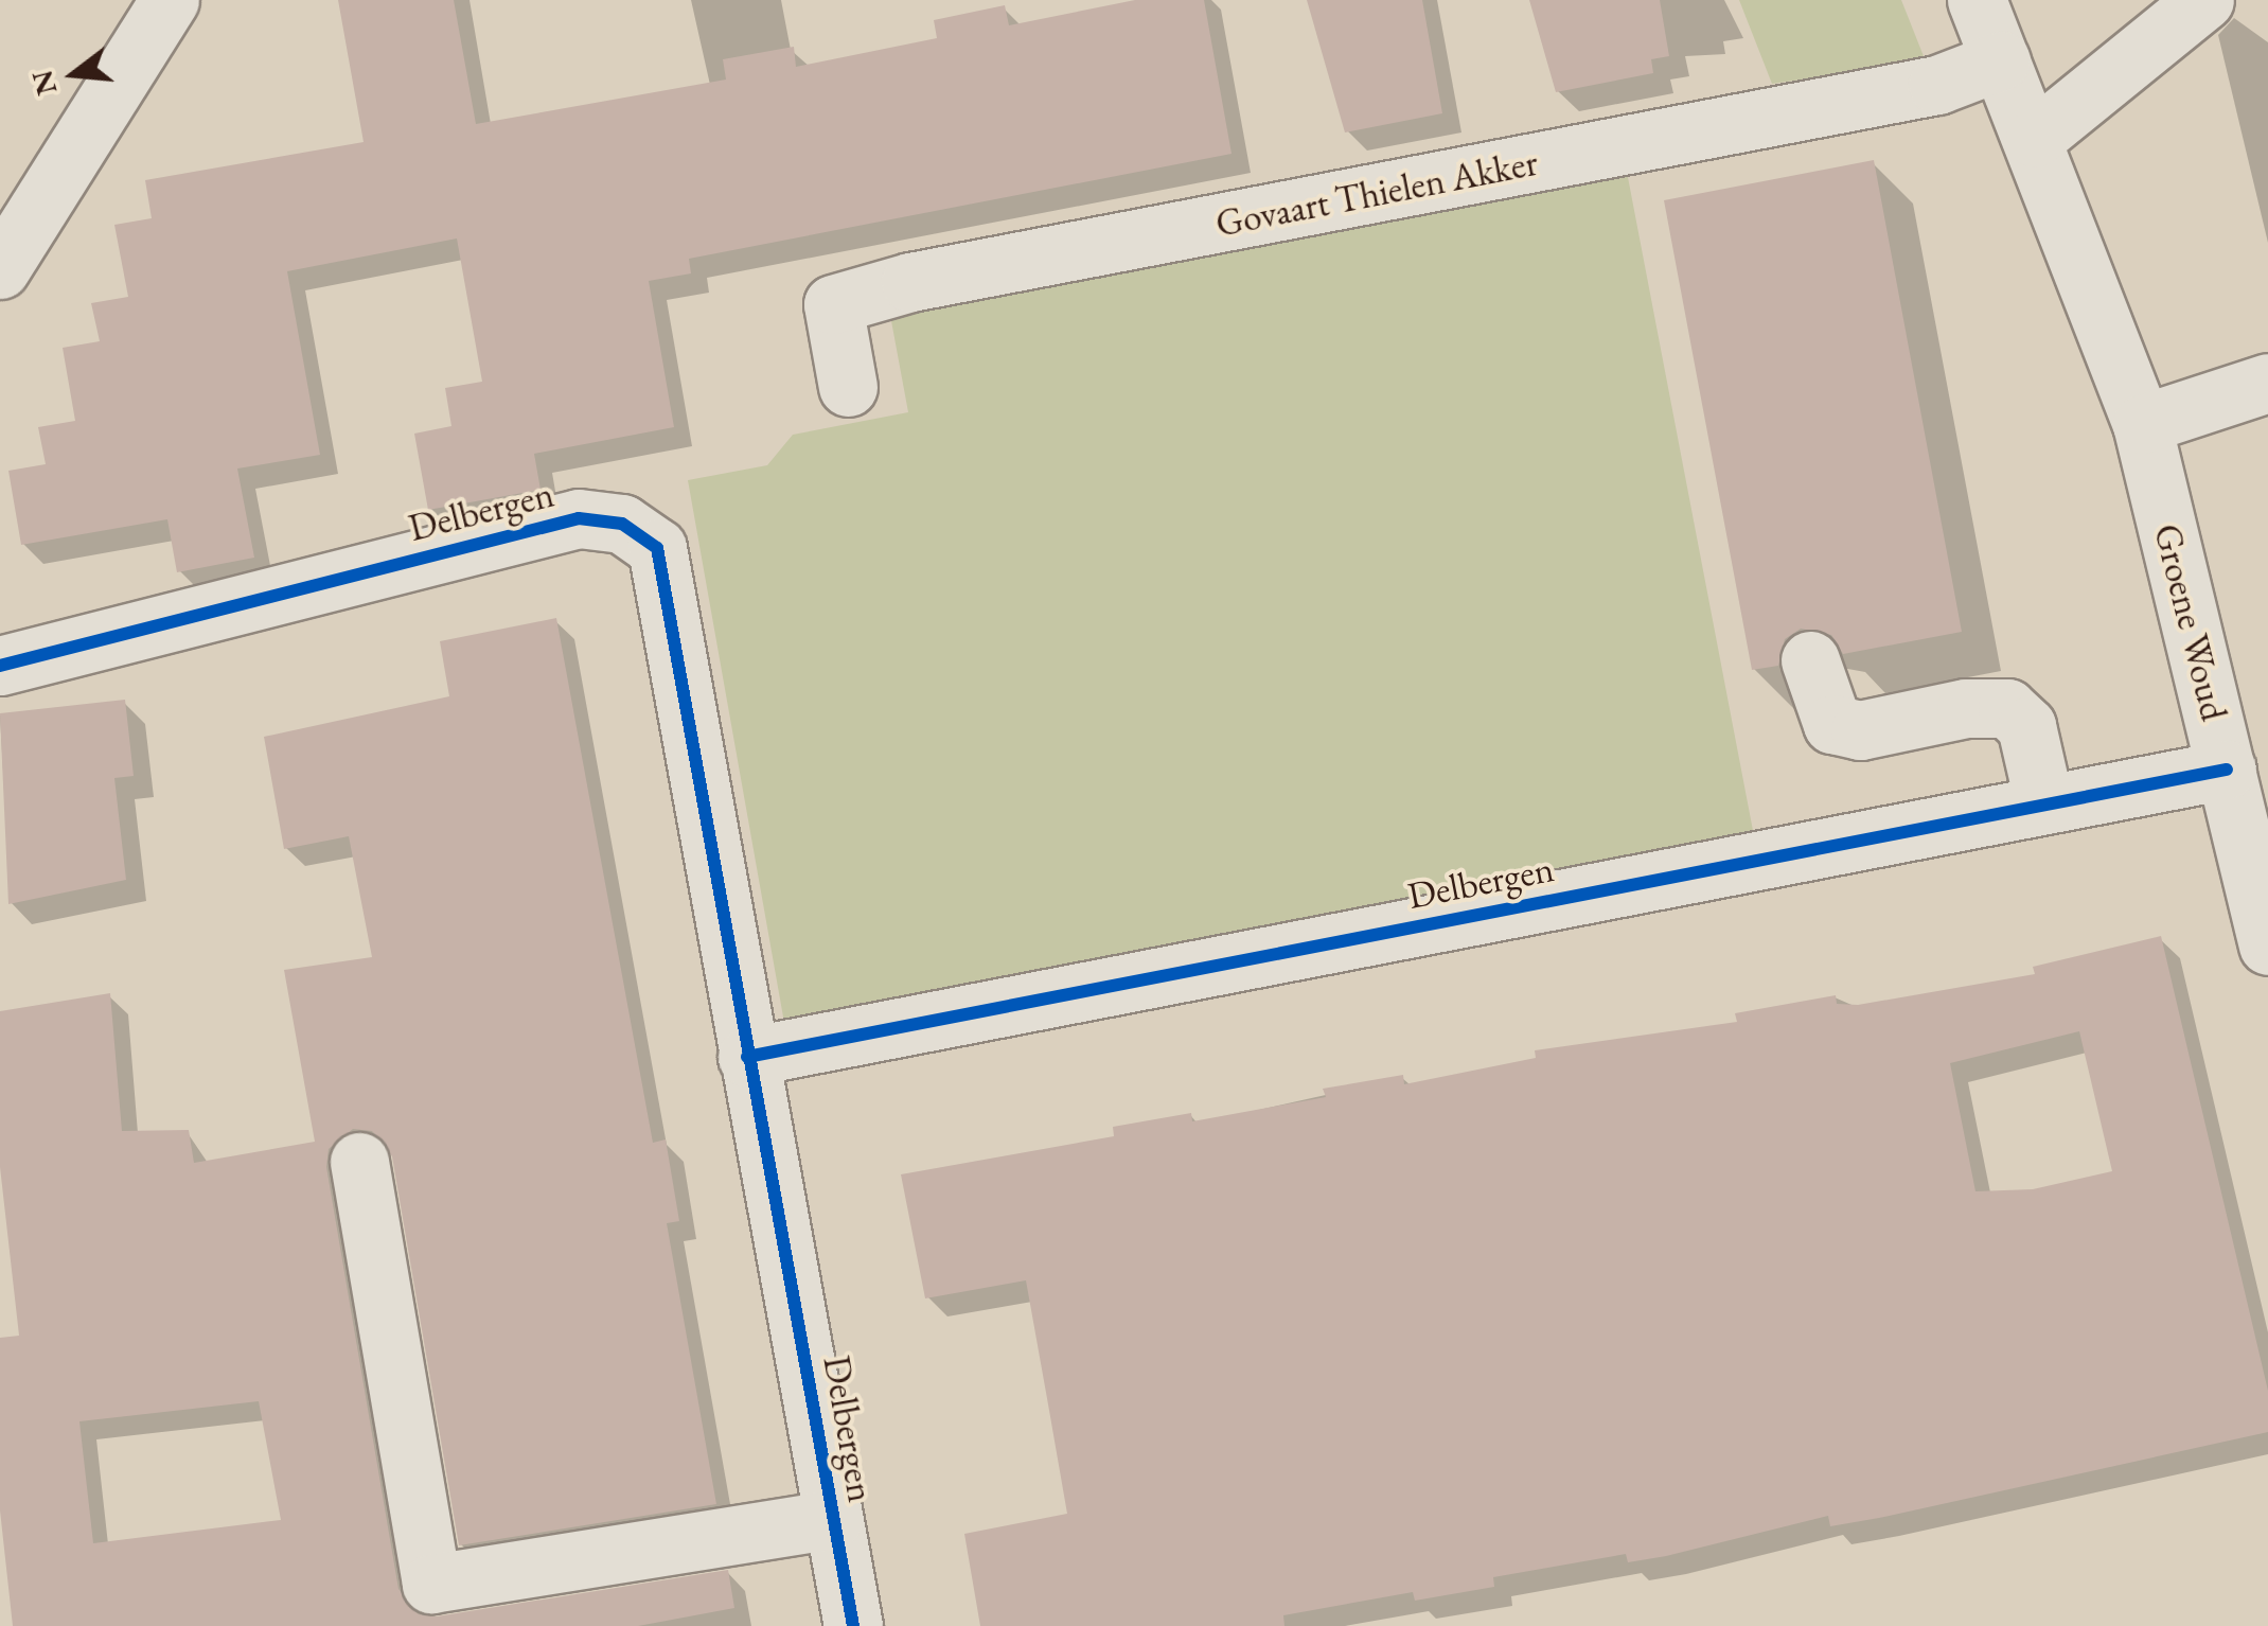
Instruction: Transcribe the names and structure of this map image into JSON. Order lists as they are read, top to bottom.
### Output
{
  "streets": {
    "street": ["Govaart Thielen Akker", "Delbergen", "Groene Woud"]
  },
  "crossings": [
    ["Govaart Thielen Akker", "Groene Woud"],
    ["Delbergen", "Groene Woud"]
  ],
  "north": "left"
}
